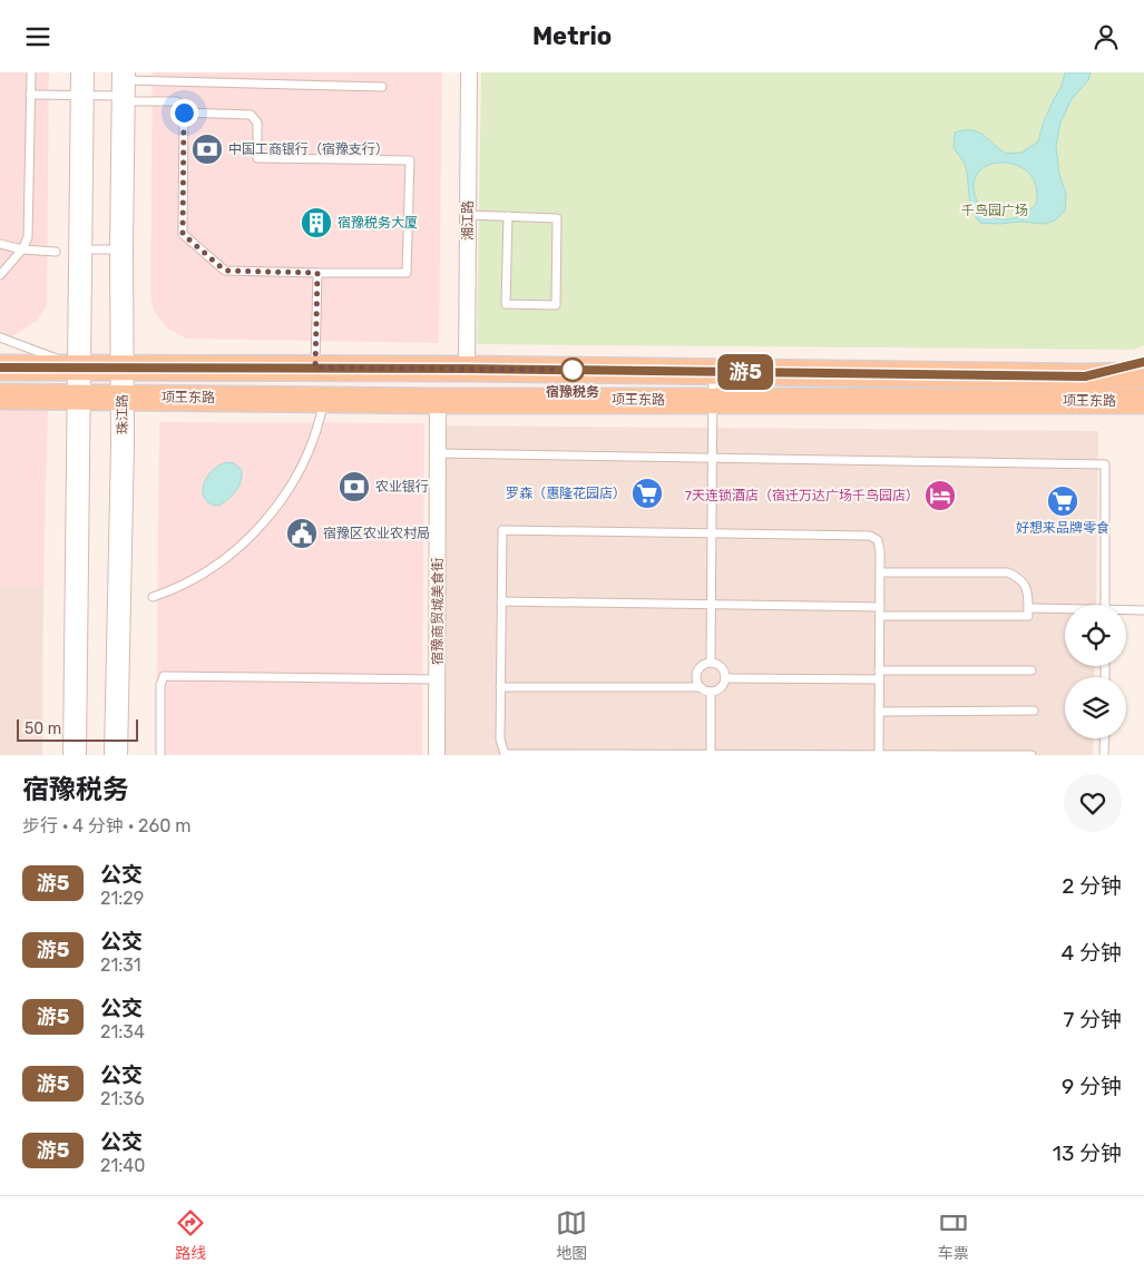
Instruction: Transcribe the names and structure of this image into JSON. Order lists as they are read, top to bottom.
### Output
{
  "streets": {
    "main road": ["项王东路"],
    "street": ["湘江路", "珠江路", "宿豫商贸城美食街"]
  },
  "crossings": [
    ["湘江路", "项王东路"],
    ["项王东路", "珠江路"],
    ["项王东路", "宿豫商贸城美食街"]
  ],
  "parks": ["千鸟园广场"],
  "places": {
    "bank": ["中国工商银行（宿豫支行）", "农业银行"],
    "building": ["宿豫税务大厦"],
    "other": ["宿豫税务"],
    "supermarket": ["罗森（惠隆花园店）", "好想来品牌零食"],
    "hotel": ["7天连锁酒店（宿迁万达广场千鸟园店）"],
    "public building": ["宿豫区农业农村局"]
  },
  "lines": ["bus line 游5"],
  "scale_bar": "50 m",
  "page": {
    "header": "Metrio",
    "on_map": "游5",
    "scale": "50 m",
    "heading": ["宿豫税务", "步行 · 4 分钟 · 260 m"],
    "list": [
      {
        "mark": "游5",
        "name": "公交",
        "note": "21:29",
        "value": "2 分钟"
      },
      {
        "mark": "游5",
        "name": "公交",
        "note": "21:31",
        "value": "4 分钟"
      },
      {
        "mark": "游5",
        "name": "公交",
        "note": "21:34",
        "value": "7 分钟"
      },
      {
        "mark": "游5",
        "name": "公交",
        "note": "21:36",
        "value": "9 分钟"
      },
      {
        "mark": "游5",
        "name": "公交",
        "note": "21:40",
        "value": "13 分钟"
      }
    ],
    "tabs": ["路线", "地图", "车票"]
  }
}
